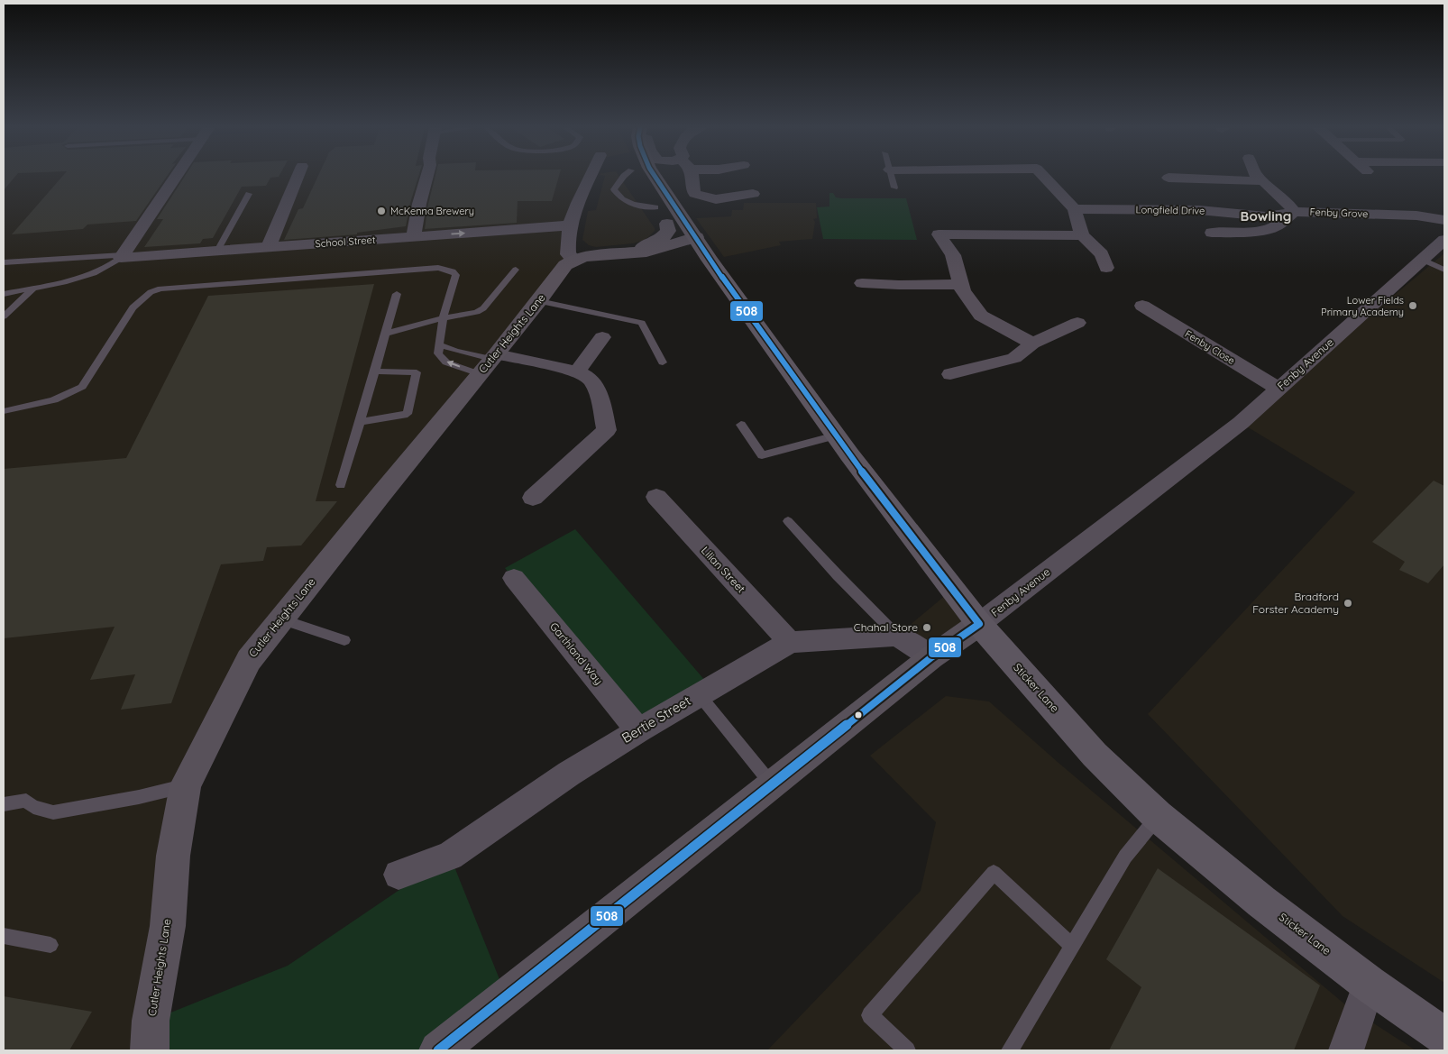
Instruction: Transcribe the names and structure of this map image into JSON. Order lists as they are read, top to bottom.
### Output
{
  "streets": {
    "highway": ["Sticker Lane"],
    "street": [
      "Longfield Drive",
      "Fenby Grove",
      "School Street",
      "Cutler Heights Lane",
      "Fenby Close",
      "Fenby Avenue",
      "Lilian Street",
      "Garthland Way",
      "Bertie Street"
    ]
  },
  "crossings": [
    ["Longfield Drive", "Fenby Grove"],
    ["Cutler Heights Lane", "Sticker Lane"],
    ["Fenby Close", "Fenby Avenue"],
    ["Fenby Avenue", "Sticker Lane"],
    ["Lilian Street", "Bertie Street"],
    ["Garthland Way", "Bertie Street"]
  ],
  "districts": ["Bowling"],
  "places": [
    "McKenna Brewery",
    "Lower Fields Primary Academy",
    "Bradford Forster Academy",
    "Chahal Store"
  ],
  "lines": ["transit line 508"]
}
